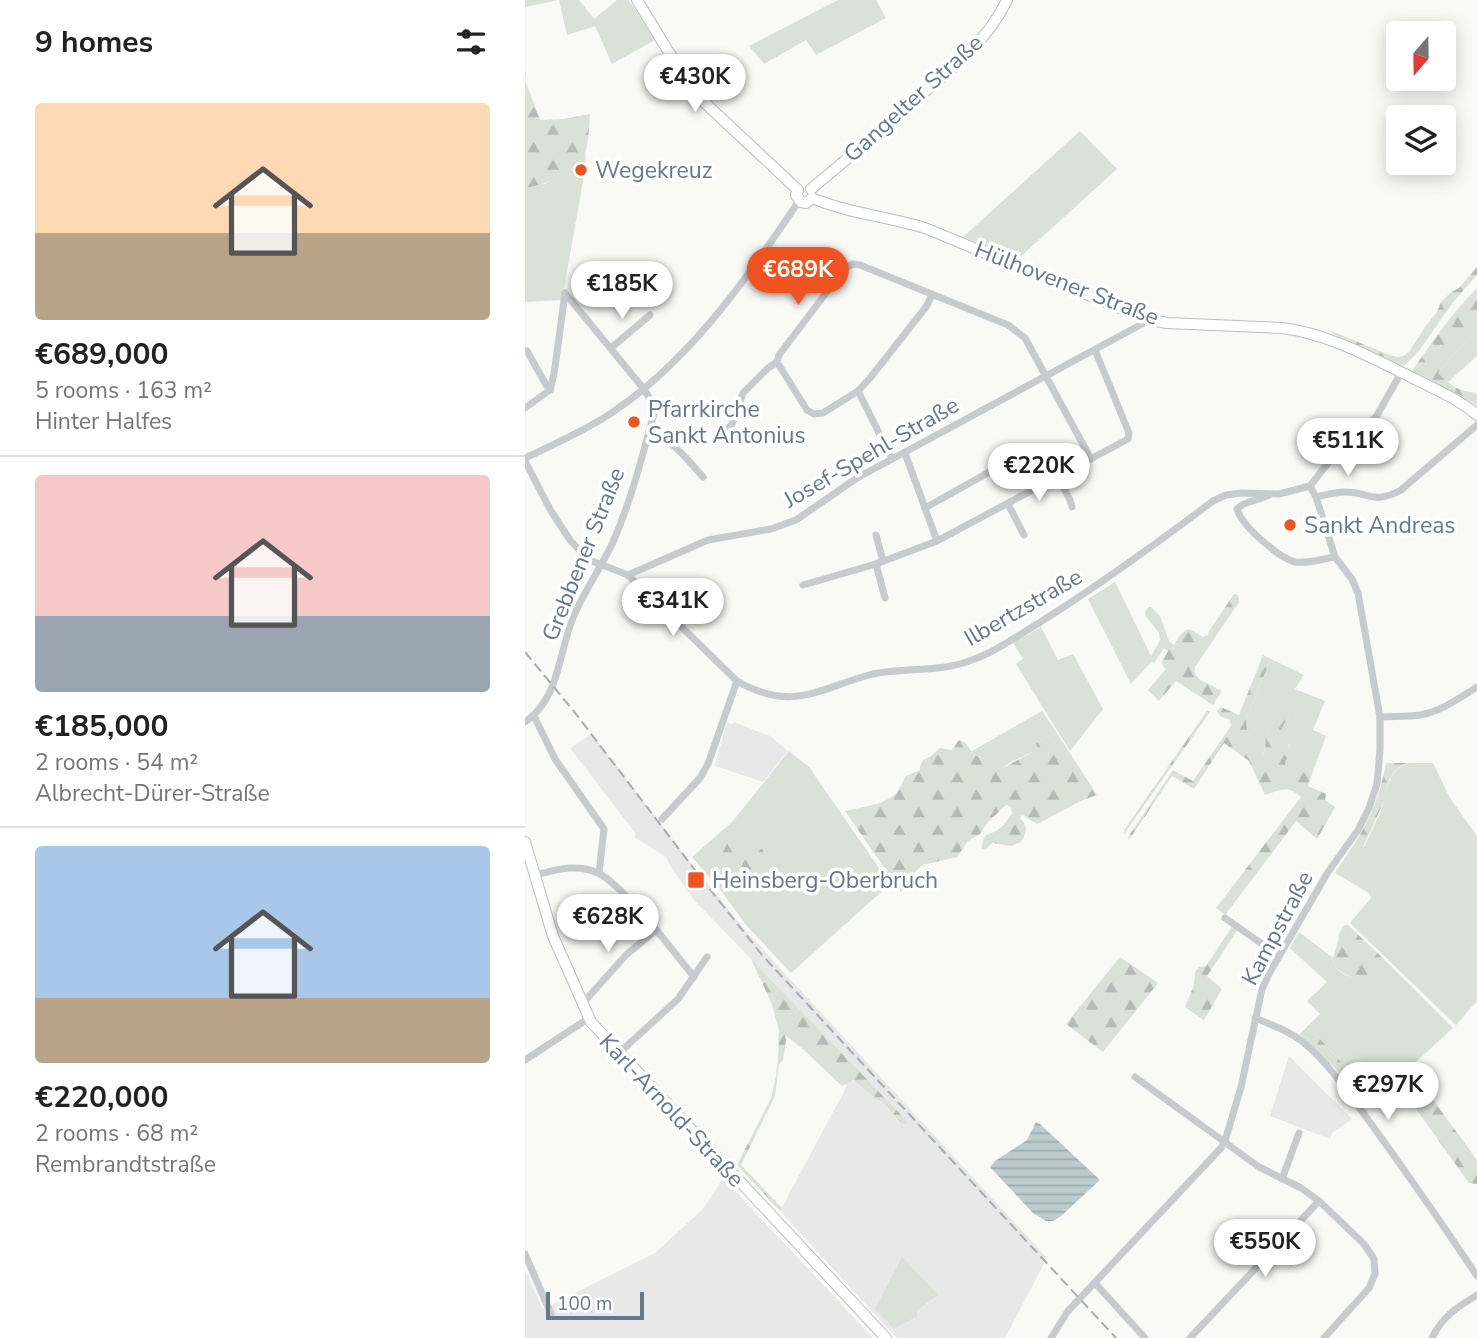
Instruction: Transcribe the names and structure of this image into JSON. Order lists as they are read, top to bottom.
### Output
{
  "streets": {
    "main road": ["Gangelter Straße", "Hülhovener Straße", "Karl-Arnold-Straße"],
    "street": [
      "Josef-Spehl-Straße",
      "Grebbener Straße",
      "Ilbertzstraße",
      "Kampstraße"
    ]
  },
  "crossings": [
    ["Gangelter Straße", "Hülhovener Straße"],
    ["Hülhovener Straße", "Josef-Spehl-Straße"],
    ["Josef-Spehl-Straße", "Ilbertzstraße"]
  ],
  "places": {
    "other": ["Wegekreuz", "Pfarrkirche Sankt Antonius", "Sankt Andreas"],
    "transit": ["Heinsberg-Oberbruch"]
  },
  "scale_bar": "100 m",
  "north": "bottom",
  "page": {
    "heading": "9 homes",
    "price": [
      "€430K",
      "€689K",
      "€185K",
      "€511K",
      "€220K",
      "€341K",
      "€628K",
      "€297K",
      "€550K"
    ],
    "list": [
      {
        "name": "€689,000",
        "note": "5 rooms · 163 m² · Hinter Halfes"
      },
      {
        "name": "€185,000",
        "note": "2 rooms · 54 m² · Albrecht-Dürer-Straße"
      },
      {
        "name": "€220,000",
        "note": "2 rooms · 68 m² · Rembrandtstraße"
      }
    ],
    "scale": "100 m"
  }
}
